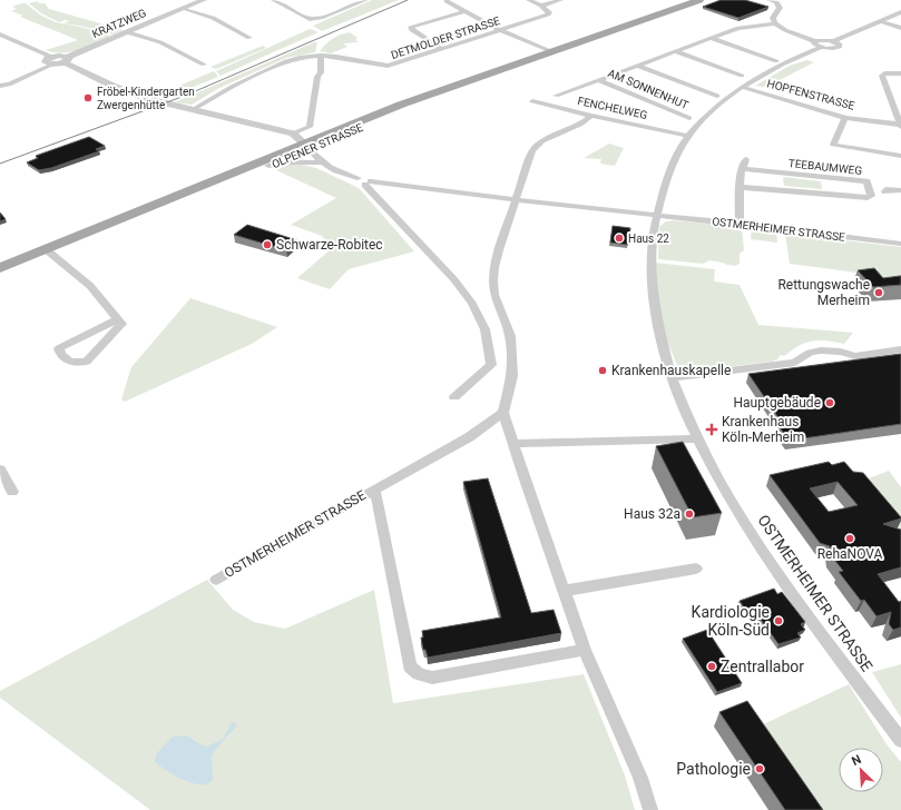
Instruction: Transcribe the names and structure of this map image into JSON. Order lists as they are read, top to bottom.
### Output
{
  "streets": {
    "main road": ["OLPENER STRASSE"],
    "street": [
      "KRATZWEG",
      "DETMOLDER STRASSE",
      "AM SONNENHUT",
      "HOPFENSTRASSE",
      "FENCHELWEG",
      "TEEBAUMWEG",
      "OSTMERHEIMER STRASSE"
    ]
  },
  "crossings": [
    ["OLPENER STRASSE", "OSTMERHEIMER STRASSE"]
  ],
  "places": {
    "other": [
      "Fröbel-Kindergarten Zwergenhütte",
      "Haus 22",
      "Schwarze-Robitec",
      "Rettungswache Merheim",
      "Krankenhauskapelle",
      "Hauptgebäude",
      "Haus 32a",
      "RehaNOVA",
      "Kardiologie Köln-Süd",
      "Zentrallabor",
      "Pathologie"
    ],
    "health": ["Krankenhaus Köln-Merheim"]
  },
  "north": "top left"
}
